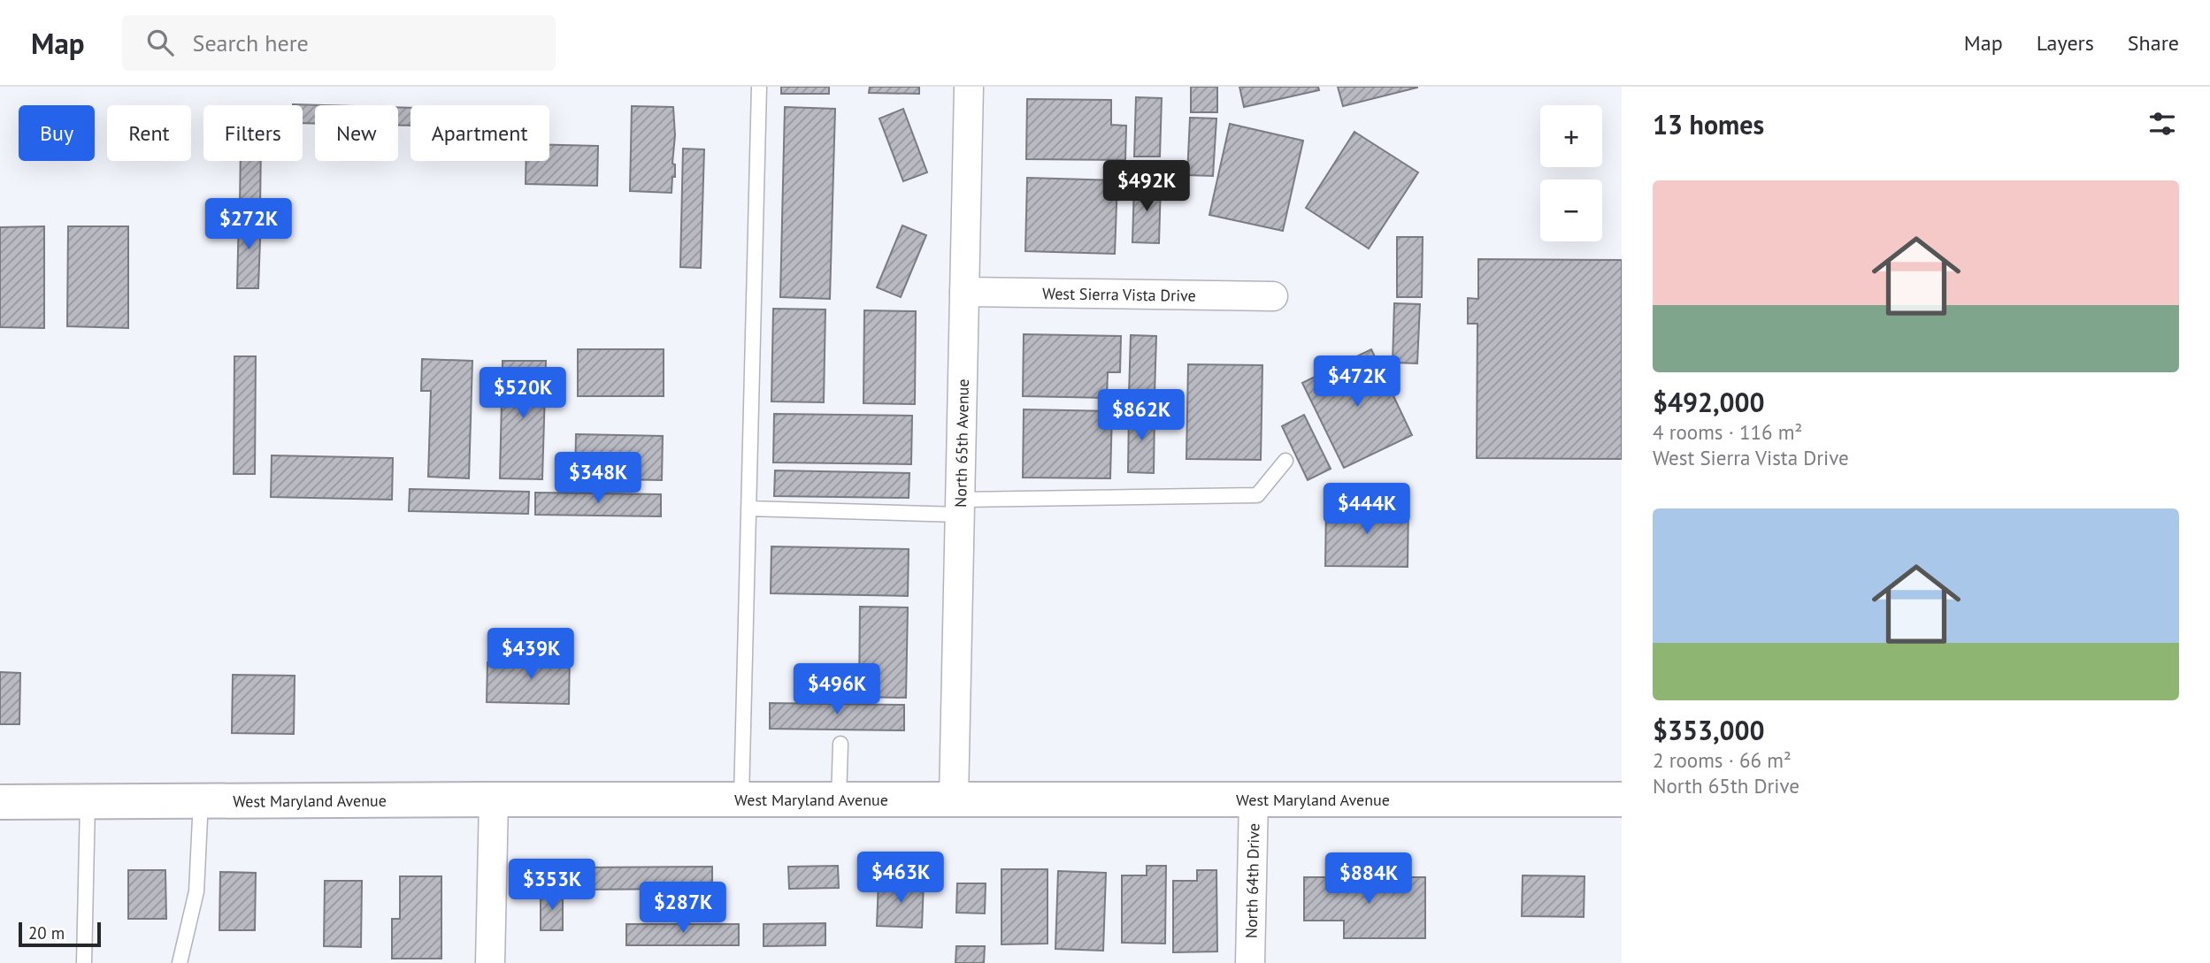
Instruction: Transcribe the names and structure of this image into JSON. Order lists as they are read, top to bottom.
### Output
{
  "streets": {
    "street": [
      "West Sierra Vista Drive",
      "North 65th Avenue",
      "West Maryland Avenue",
      "North 64th Drive"
    ]
  },
  "crossings": [
    ["West Sierra Vista Drive", "North 65th Avenue"],
    ["North 65th Avenue", "West Maryland Avenue"],
    ["West Maryland Avenue", "North 64th Drive"]
  ],
  "scale_bar": "20 m",
  "page": {
    "header": "Map",
    "search": "Search here",
    "nav": ["Map", "Layers", "Share"],
    "heading": "13 homes",
    "map_buttons": ["+", "−"],
    "chip": [
      "Buy",
      "Rent",
      "Filters",
      "New",
      "Apartment"
    ],
    "price": [
      "$492K",
      "$272K",
      "$472K",
      "$520K",
      "$862K",
      "$348K",
      "$444K",
      "$439K",
      "$496K",
      "$463K",
      "$884K",
      "$353K",
      "$287K"
    ],
    "list": [
      {
        "name": "$492,000",
        "note": "4 rooms · 116 m² · West Sierra Vista Drive"
      },
      {
        "name": "$353,000",
        "note": "2 rooms · 66 m² · North 65th Drive"
      }
    ],
    "scale": "20 m"
  }
}
